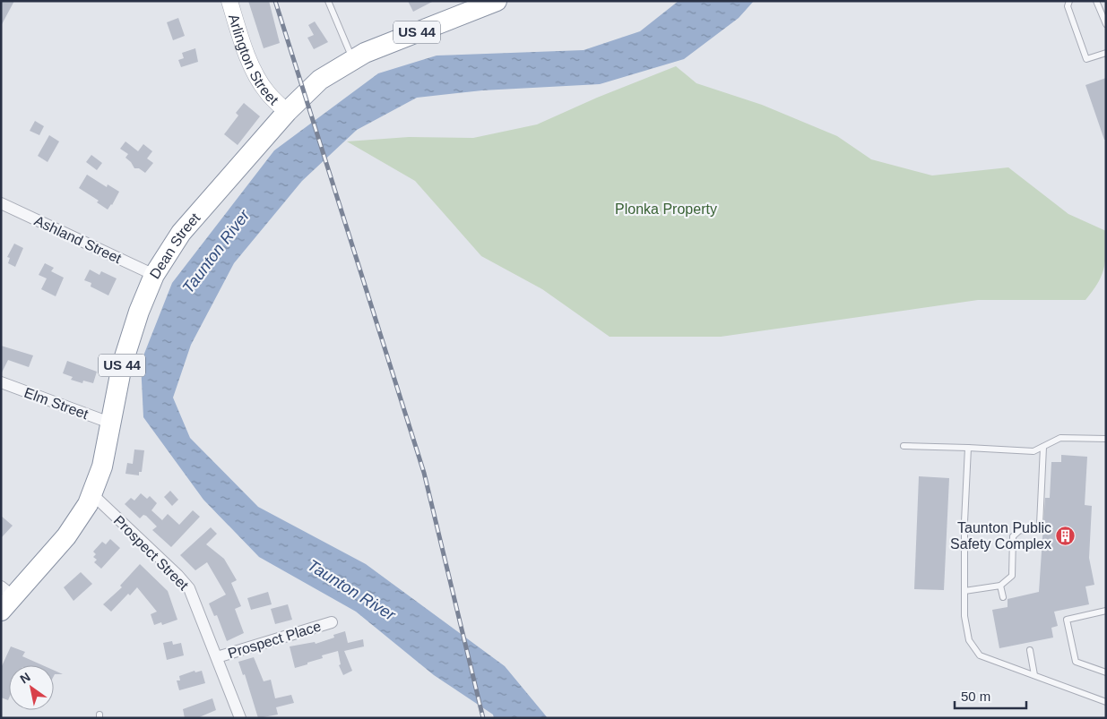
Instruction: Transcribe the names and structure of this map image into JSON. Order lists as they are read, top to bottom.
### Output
{
  "streets": {
    "highway": ["US 44", "Dean Street"],
    "street": [
      "Arlington Street",
      "Ashland Street",
      "Elm Street",
      "Prospect Street",
      "Prospect Place"
    ]
  },
  "crossings": [
    ["Arlington Street", "Dean Street"],
    ["Ashland Street", "Dean Street"],
    ["Dean Street", "Elm Street"],
    ["Dean Street", "Prospect Street"],
    ["Prospect Street", "Prospect Place"]
  ],
  "water": ["Taunton River"],
  "parks": ["Plonka Property"],
  "places": {
    "building": ["Taunton Public Safety Complex"]
  },
  "scale_bar": "50 m",
  "north": "top left"
}
